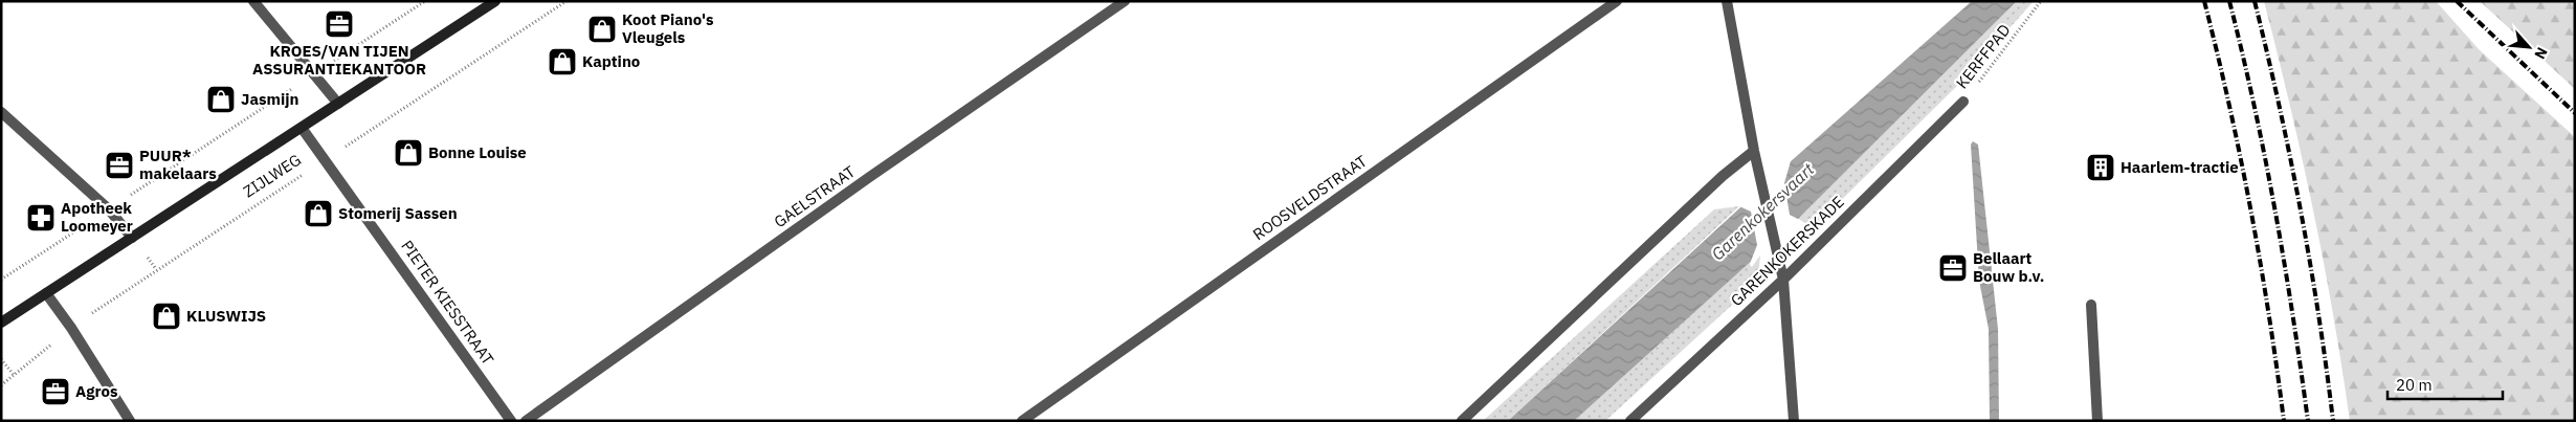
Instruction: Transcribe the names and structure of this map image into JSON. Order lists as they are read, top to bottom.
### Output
{
  "streets": {
    "main road": ["ZIJLWEG"],
    "street": [
      "GAELSTRAAT",
      "ROOSVELDSTRAAT",
      "GARENKOKERSKADE",
      "PIETER KIESSTRAAT"
    ],
    "path": ["KERFFPAD"]
  },
  "crossings": [
    ["KERFFPAD", "GARENKOKERSKADE"],
    ["ZIJLWEG", "PIETER KIESSTRAAT"]
  ],
  "water": ["Garenkokersvaart"],
  "places": {
    "office": [
      "KROES/VAN TIJEN ASSURANTIEKANTOOR",
      "PUUR* makelaars",
      "Bellaart Bouw b.v.",
      "Agros"
    ],
    "shop": [
      "Koot Piano's Vleugels",
      "Kaptino",
      "Jasmijn",
      "Bonne Louise",
      "Stomerij Sassen",
      "KLUSWIJS"
    ],
    "building": ["Haarlem-tractie"],
    "pharmacy": ["Apotheek Loomeyer"]
  },
  "scale_bar": "20 m",
  "north": "bottom right"
}
